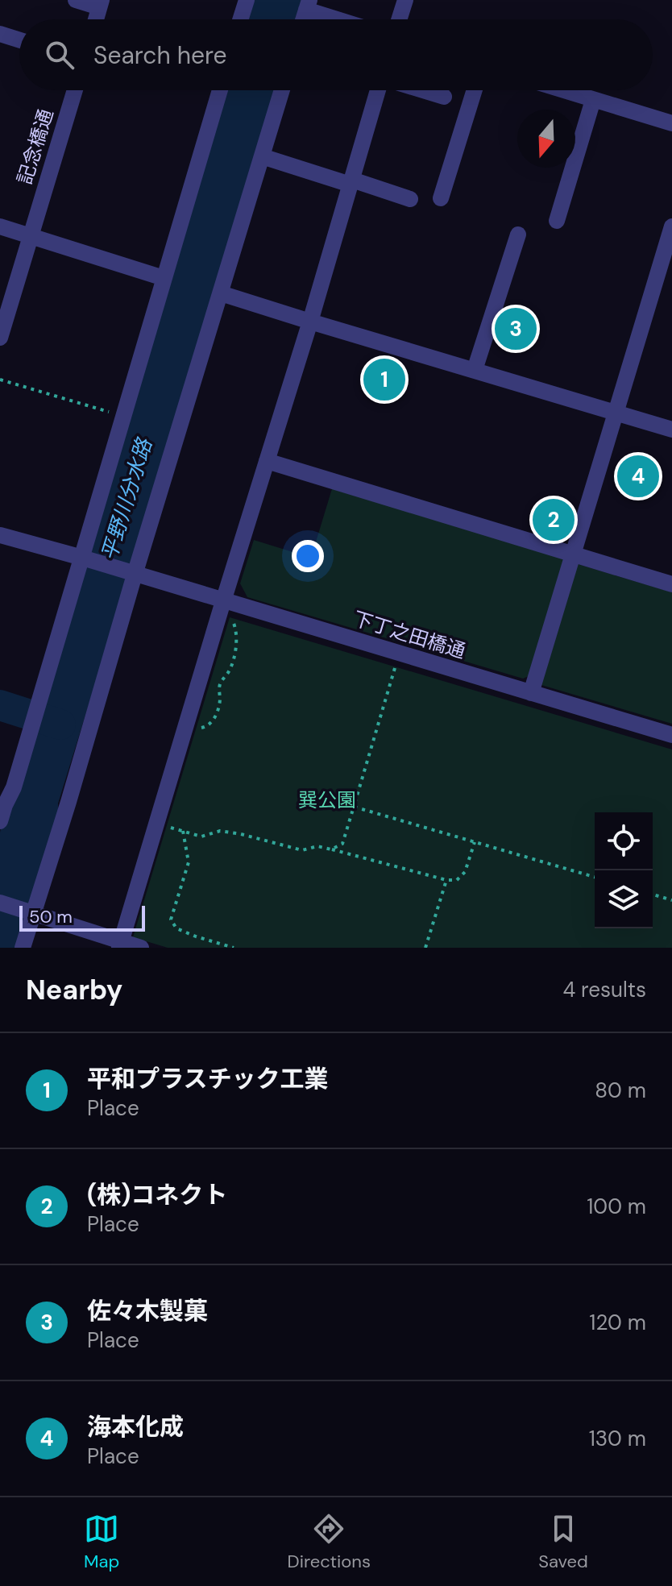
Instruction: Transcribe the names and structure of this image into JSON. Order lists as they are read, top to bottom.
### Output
{
  "streets": {
    "street": ["記念橋通", "下丁之田橋通"]
  },
  "water": ["平野川分水路"],
  "parks": ["巽公園"],
  "scale_bar": "50 m",
  "north": "bottom",
  "page": {
    "search": "Search here",
    "pins": [
      "3",
      "1",
      "4",
      "2"
    ],
    "scale": "50 m",
    "heading": ["Nearby", "4 results"],
    "list": [
      {
        "mark": "1",
        "name": "平和プラスチック工業",
        "note": "Place",
        "value": "80 m"
      },
      {
        "mark": "2",
        "name": "(株)コネクト",
        "note": "Place",
        "value": "100 m"
      },
      {
        "mark": "3",
        "name": "佐々木製菓",
        "note": "Place",
        "value": "120 m"
      },
      {
        "mark": "4",
        "name": "海本化成",
        "note": "Place",
        "value": "130 m"
      }
    ],
    "nav": ["Map", "Directions", "Saved"]
  }
}
